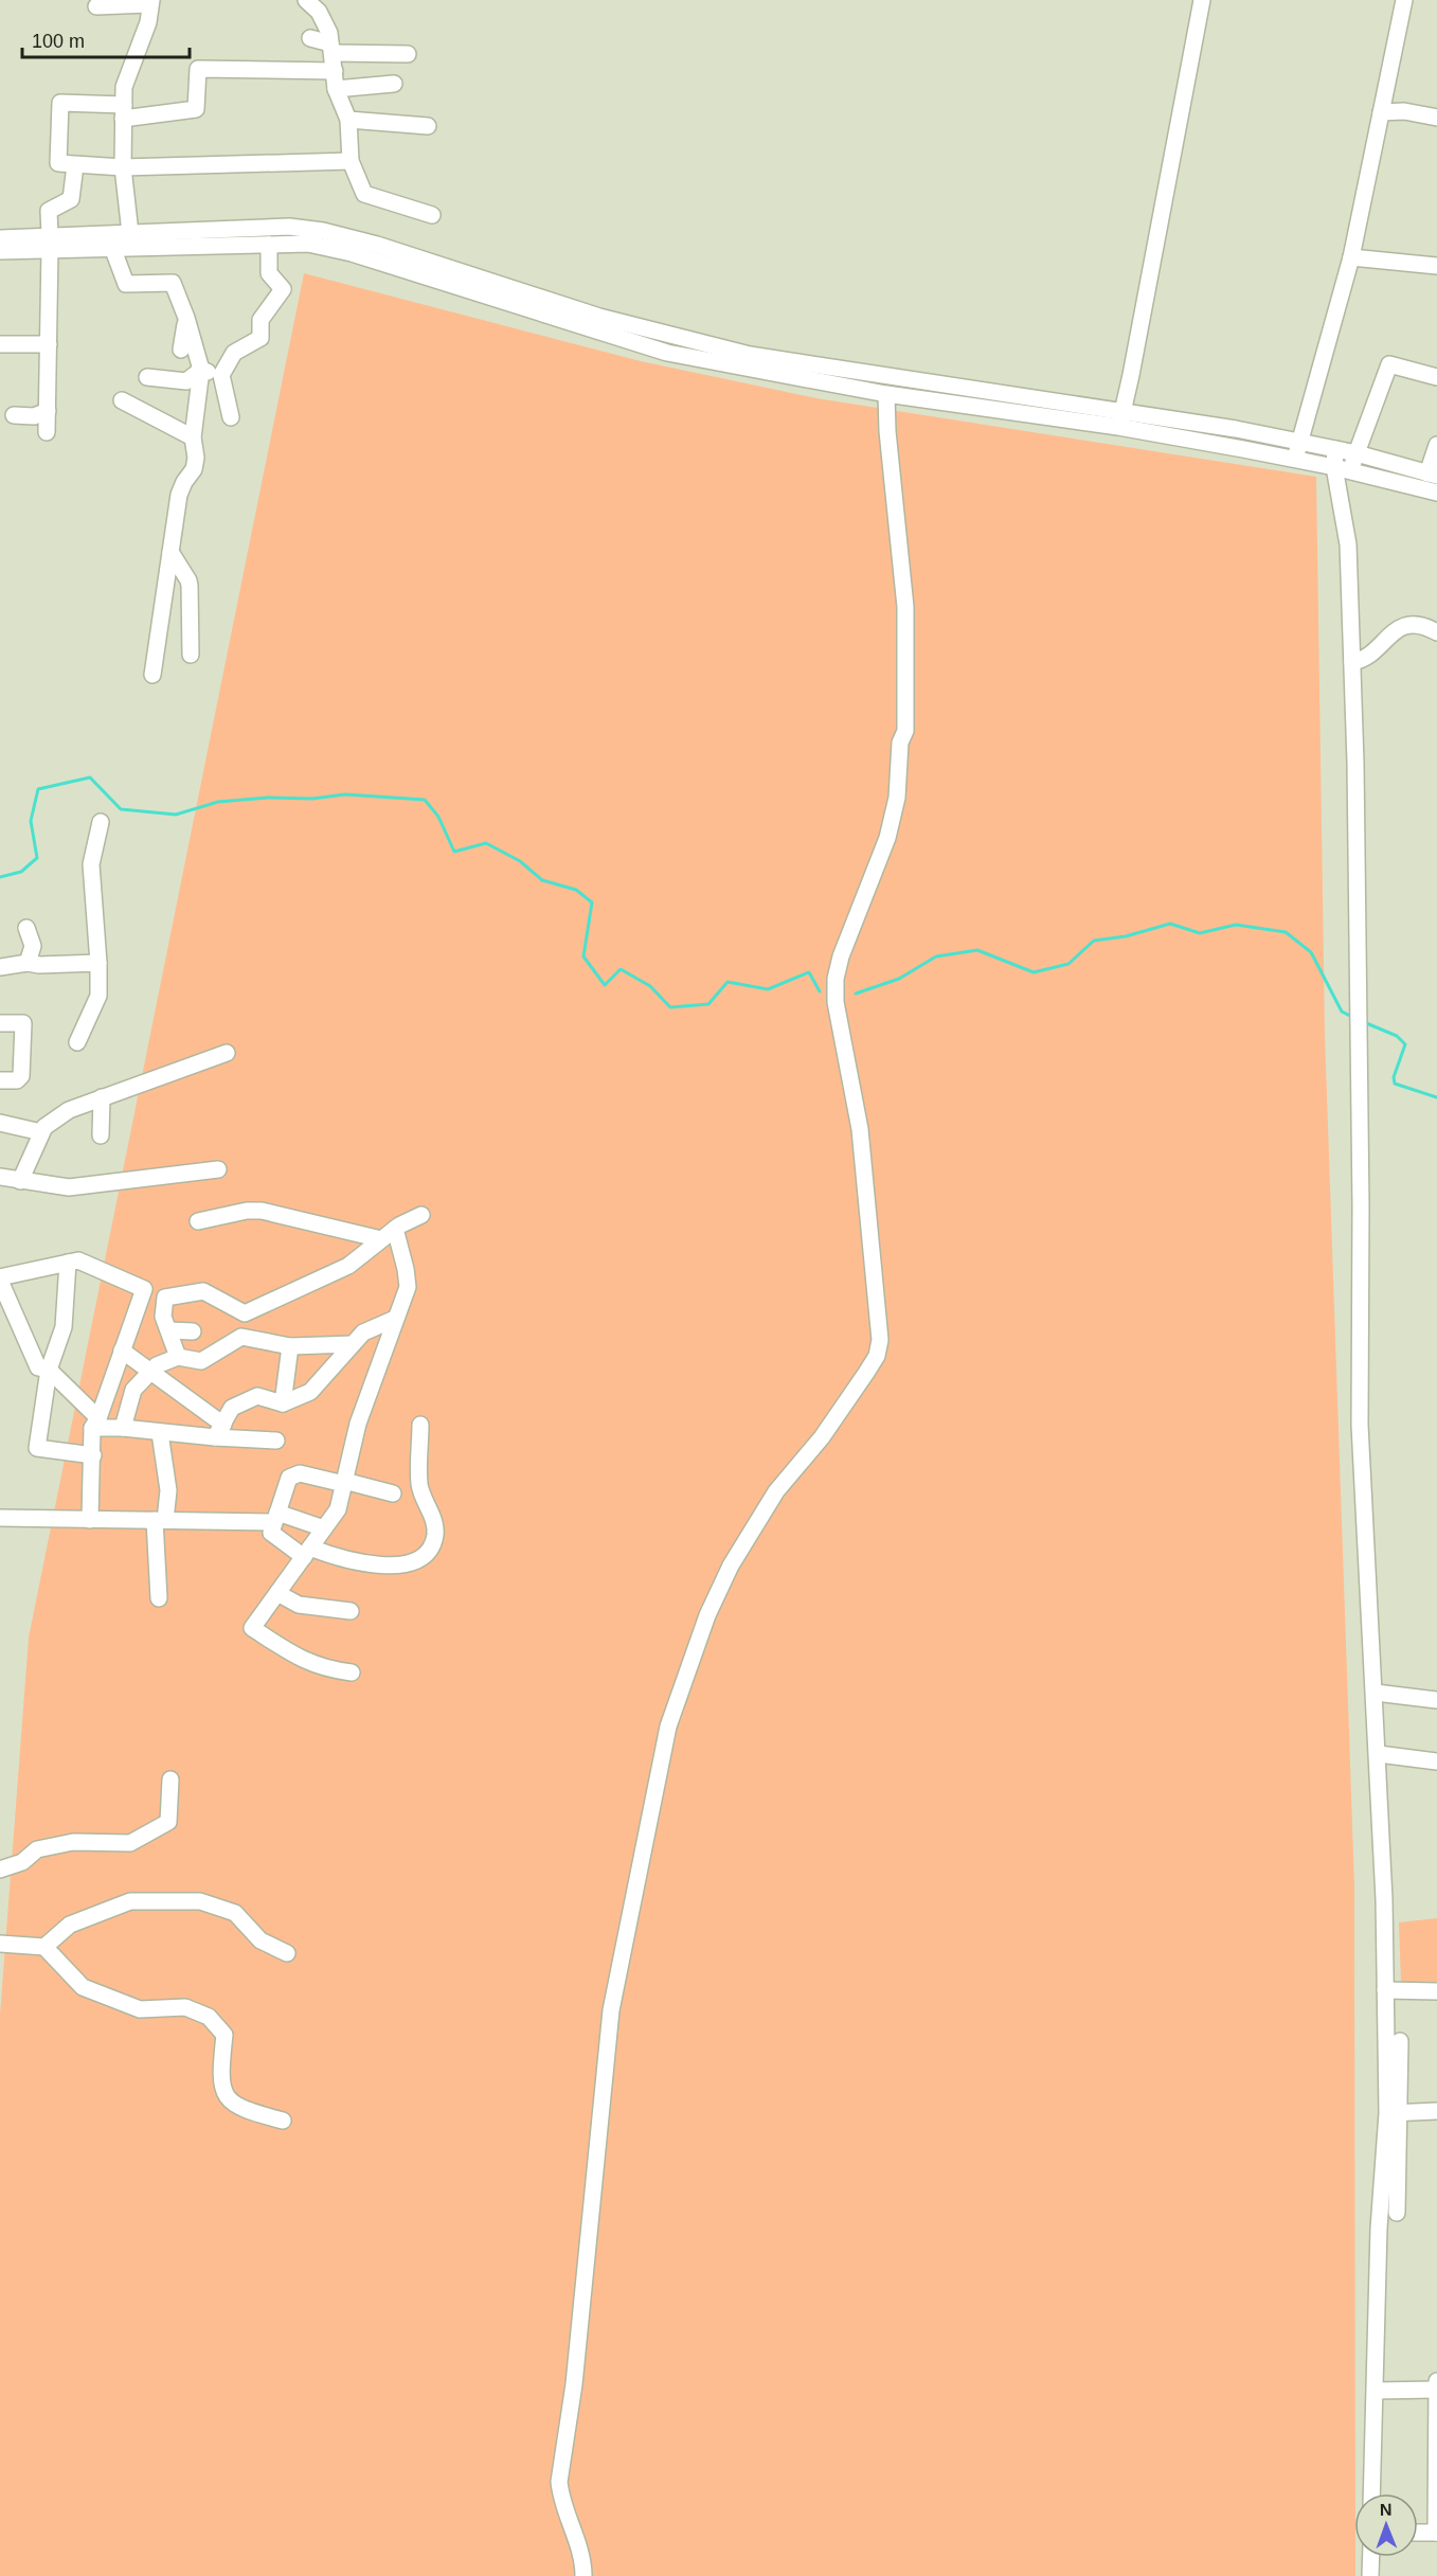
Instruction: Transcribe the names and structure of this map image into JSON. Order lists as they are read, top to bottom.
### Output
{
  "scale_bar": "100 m",
  "north": "top"
}
